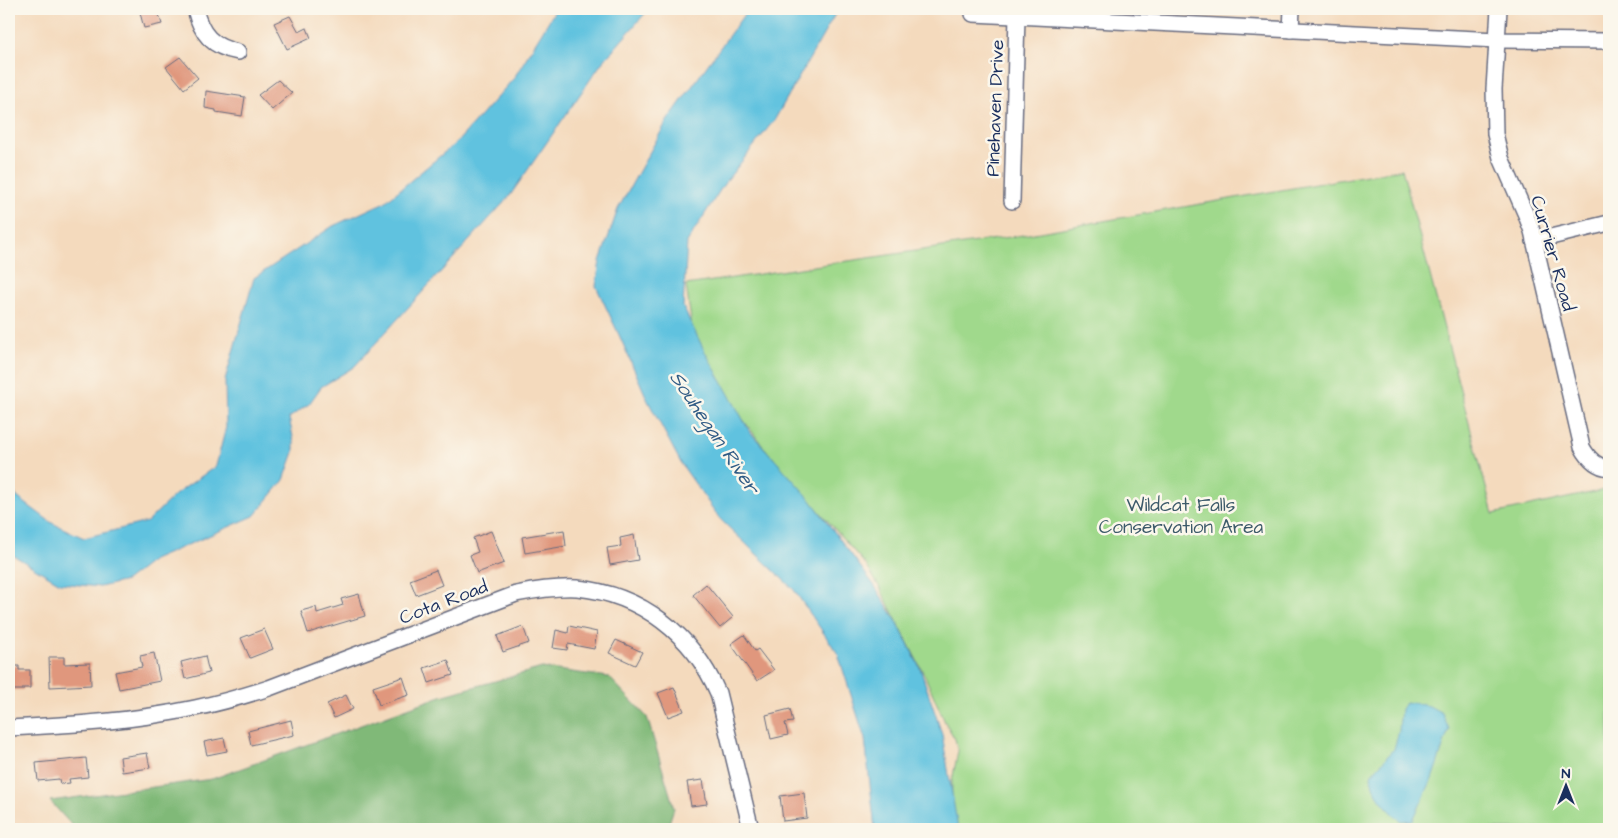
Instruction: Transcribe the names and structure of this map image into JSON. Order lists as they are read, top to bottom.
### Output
{
  "streets": {
    "street": ["Pinehaven Drive", "Currier Road", "Cota Road"]
  },
  "water": ["Souhegan River"],
  "parks": ["Wildcat Falls Conservation Area"],
  "north": "top"
}
